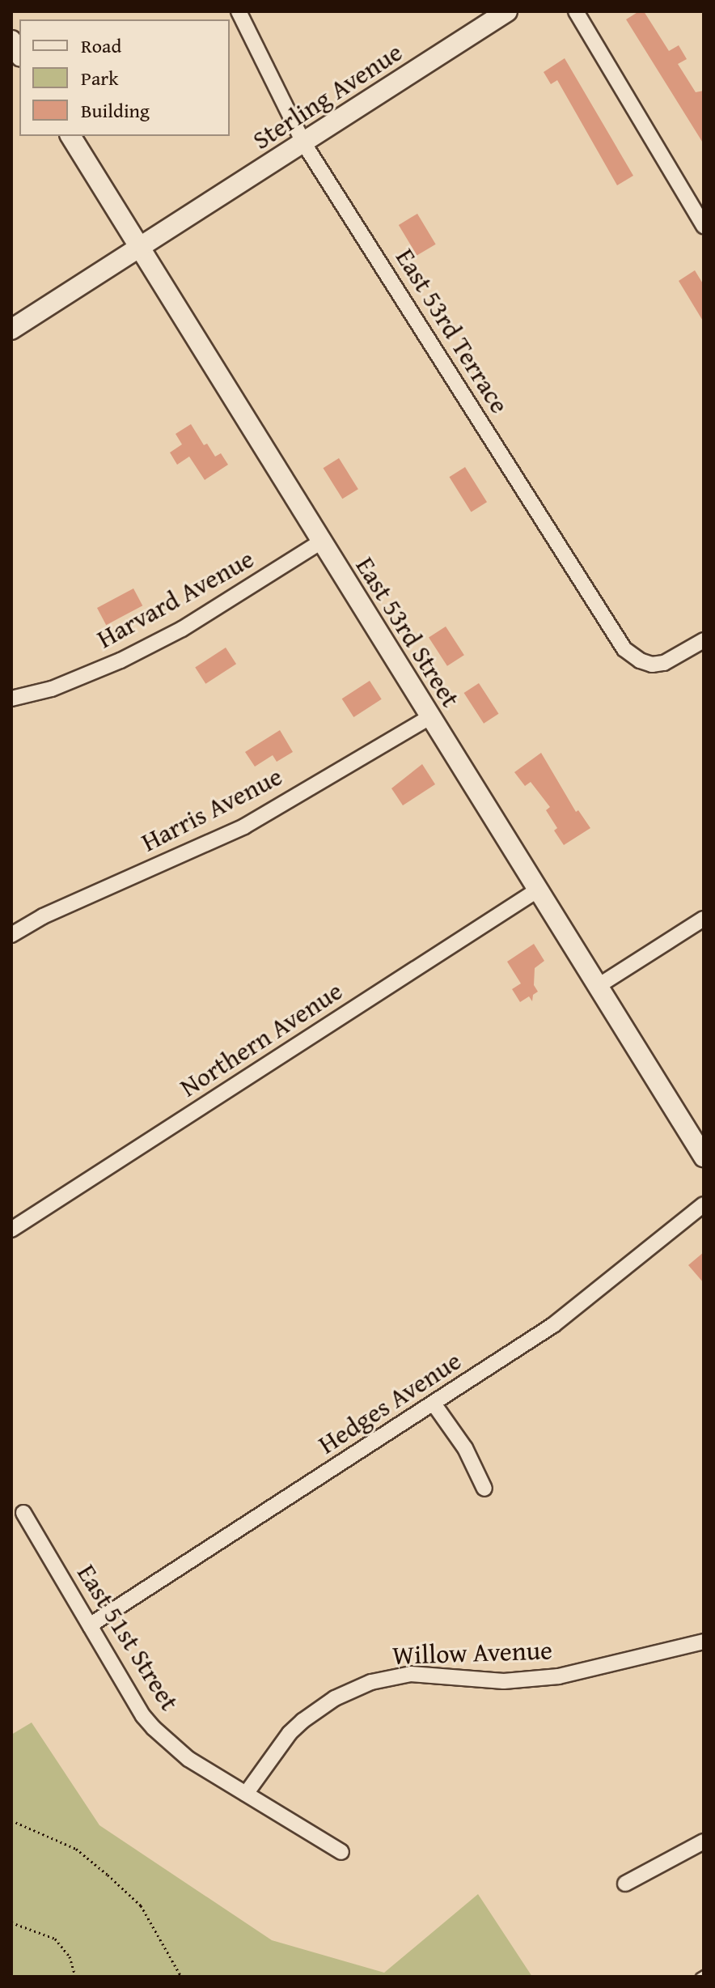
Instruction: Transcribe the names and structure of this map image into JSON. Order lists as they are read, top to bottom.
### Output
{
  "streets": {
    "street": [
      "Sterling Avenue",
      "East 53rd Terrace",
      "Harvard Avenue",
      "East 53rd Street",
      "Harris Avenue",
      "Northern Avenue",
      "Hedges Avenue",
      "East 51st Street",
      "Willow Avenue"
    ]
  },
  "crossings": [
    ["Sterling Avenue", "East 53rd Terrace"],
    ["Sterling Avenue", "East 53rd Street"],
    ["Harvard Avenue", "East 53rd Street"],
    ["East 53rd Street", "Harris Avenue"],
    ["East 53rd Street", "Northern Avenue"],
    ["Hedges Avenue", "East 51st Street"],
    ["East 51st Street", "Willow Avenue"]
  ],
  "legend": ["Road", "Park", "Building"]
}
